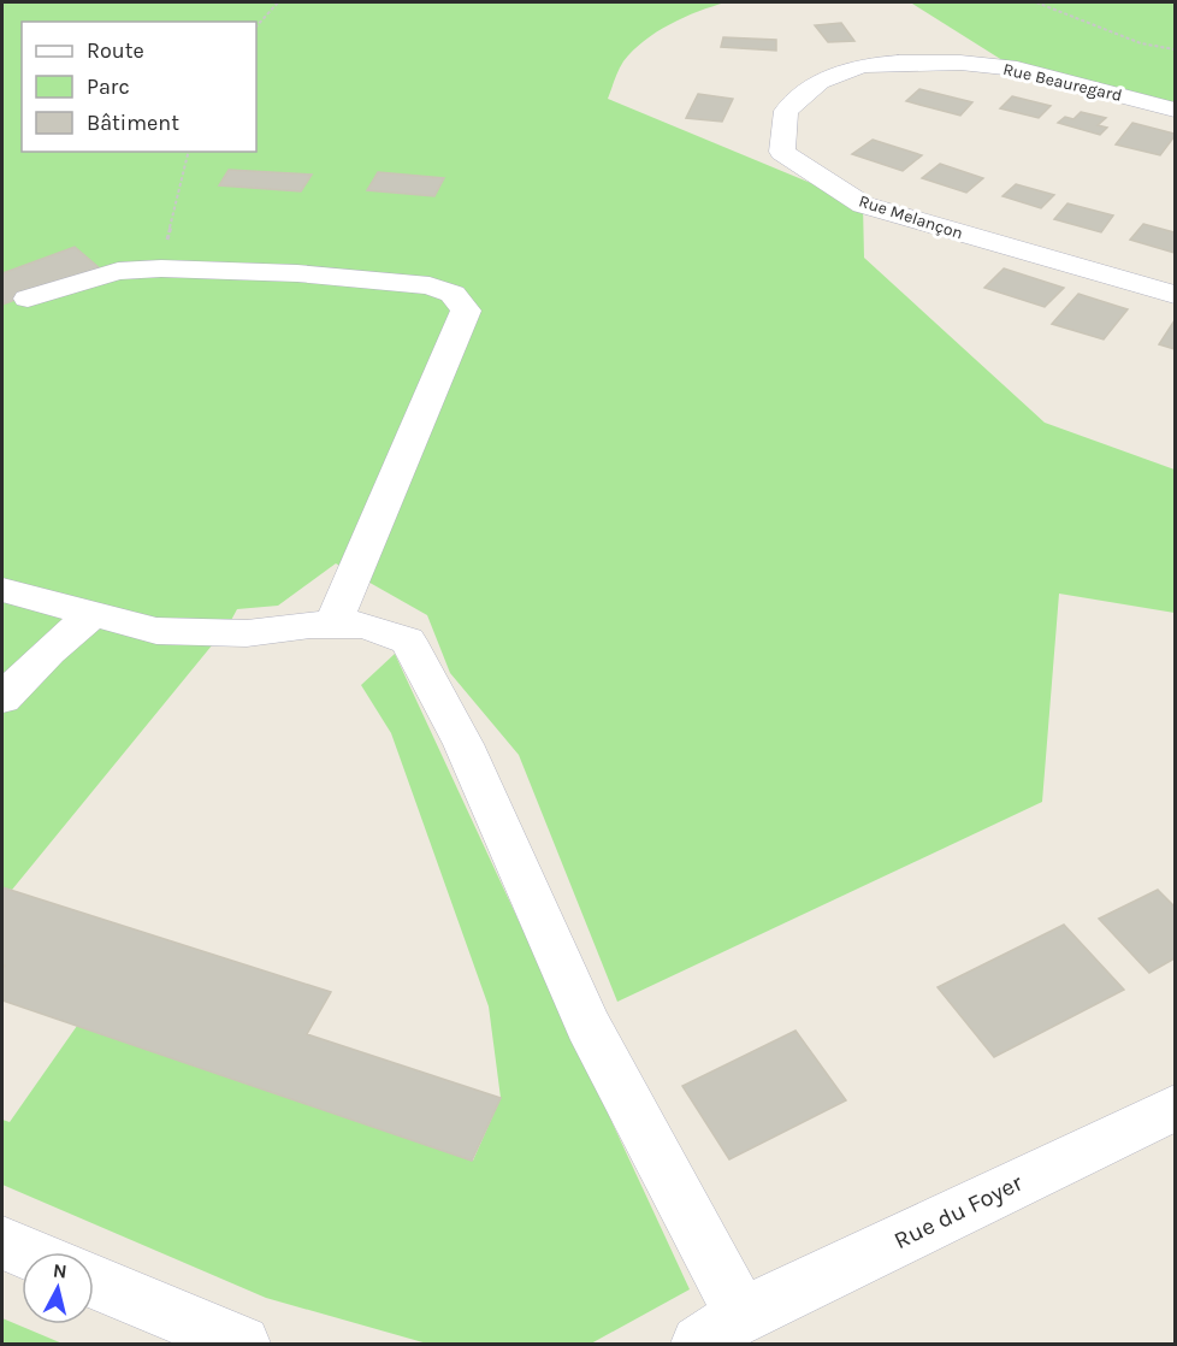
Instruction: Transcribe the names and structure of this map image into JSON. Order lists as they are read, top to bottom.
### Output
{
  "streets": {
    "street": ["Rue Beauregard", "Rue Melançon", "Rue du Foyer"]
  },
  "crossings": [
    ["Rue Beauregard", "Rue Melançon"]
  ],
  "legend": ["Route", "Parc", "Bâtiment"],
  "north": "top"
}
